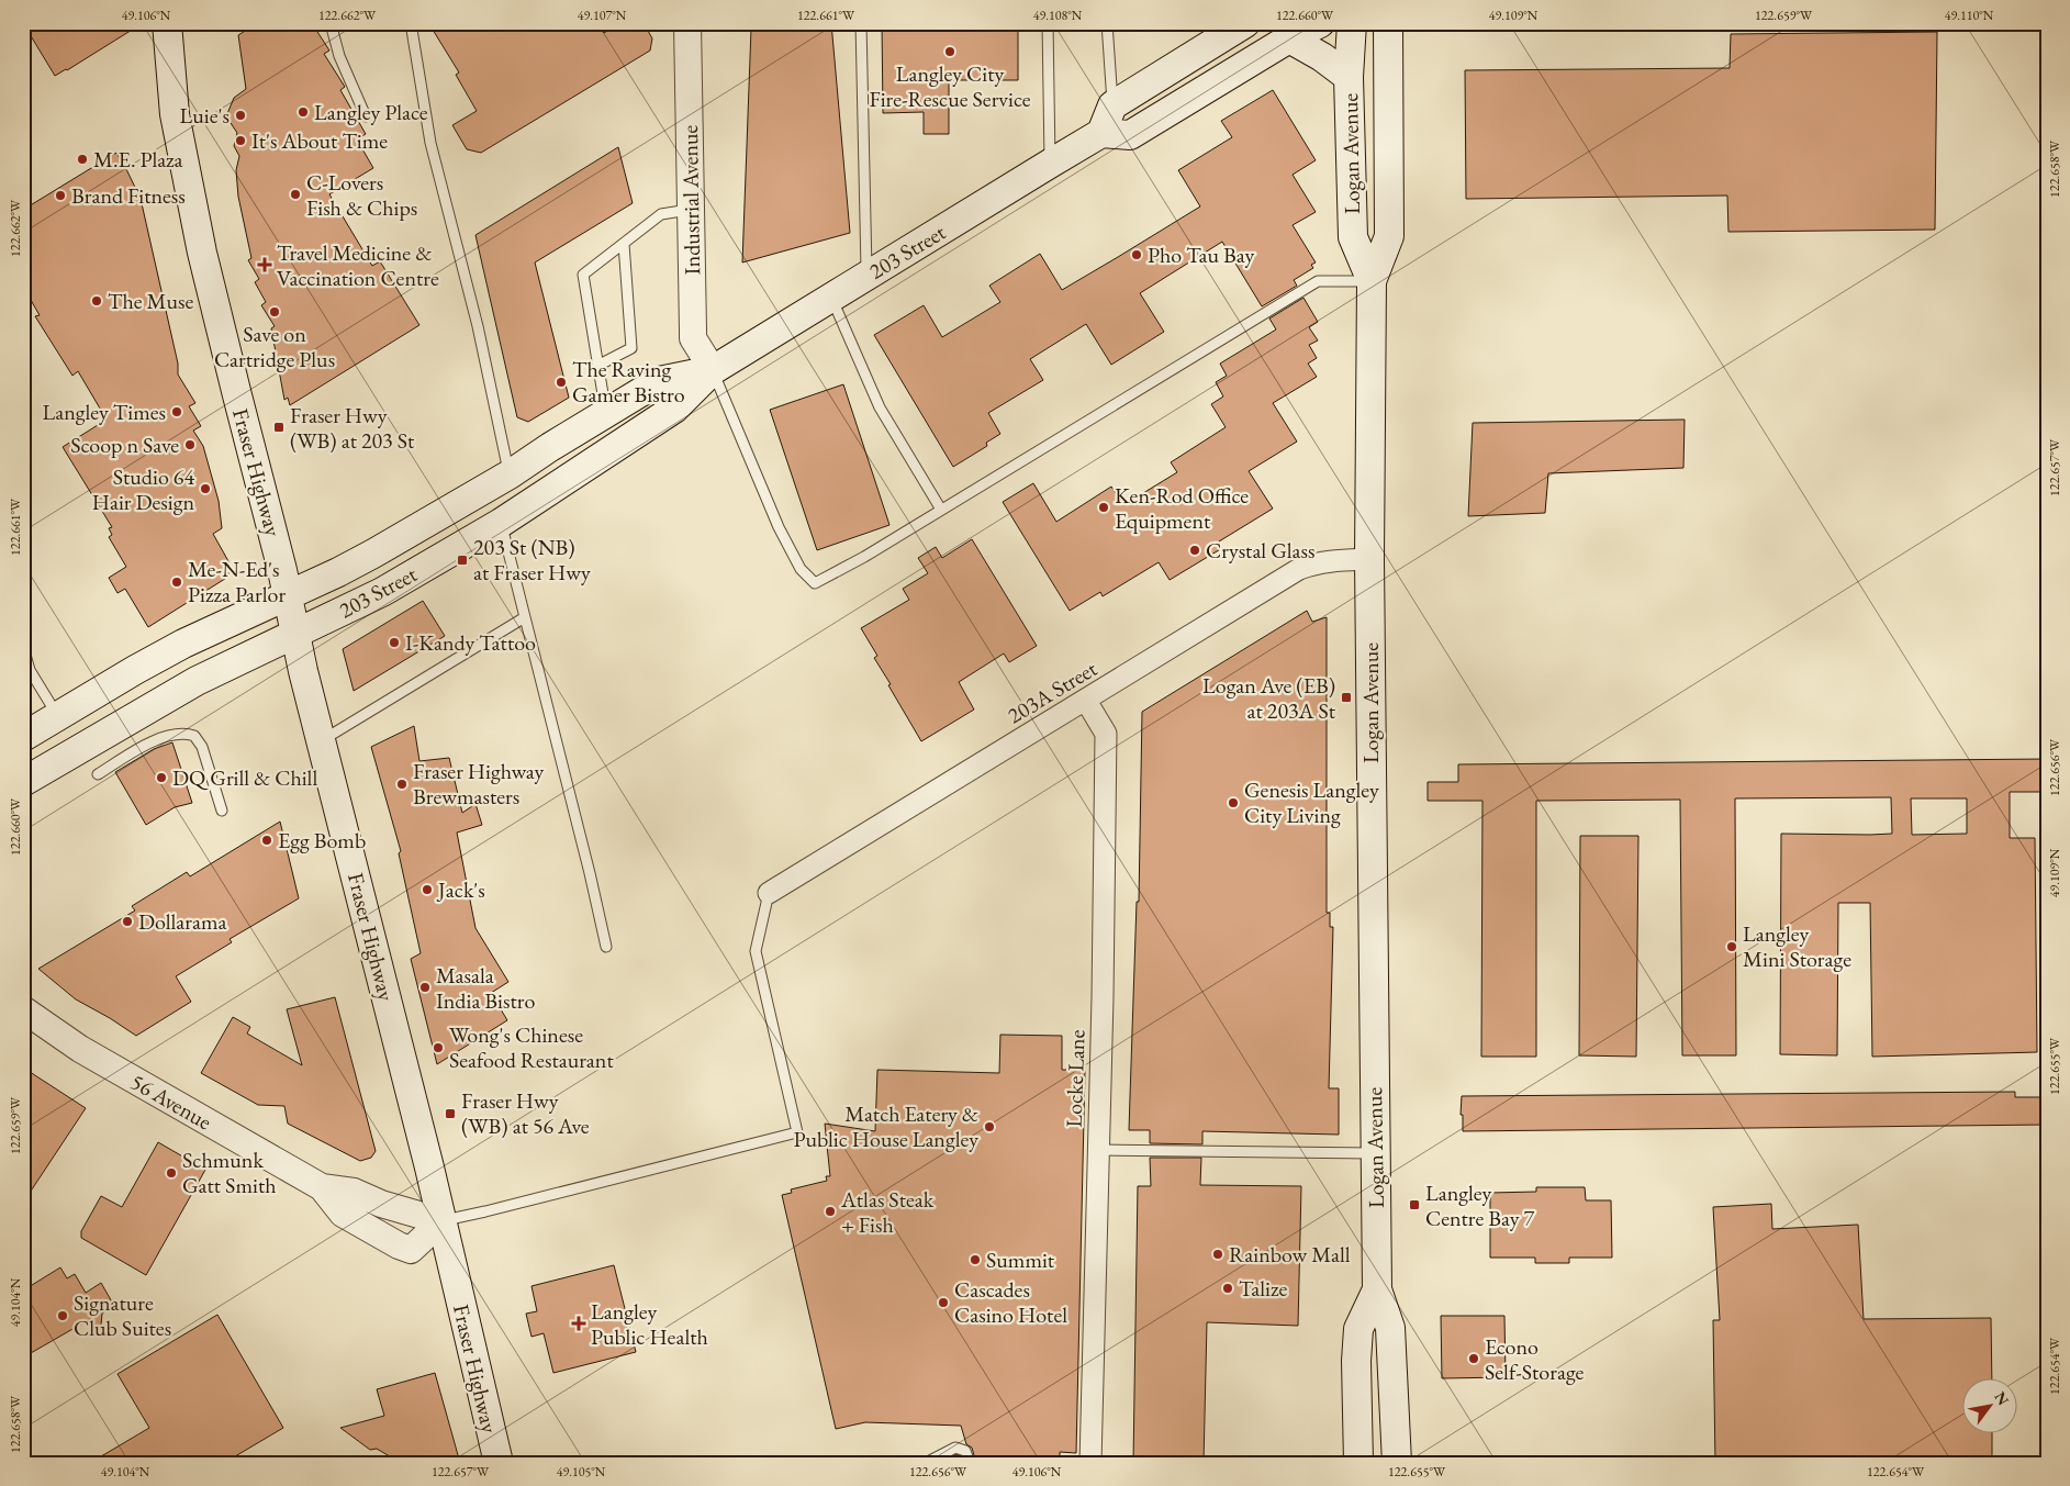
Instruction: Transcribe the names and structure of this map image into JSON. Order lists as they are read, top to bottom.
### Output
{
  "streets": {
    "main road": ["Logan Avenue", "203 Street", "Fraser Highway"],
    "street": [
      "Industrial Avenue",
      "203A Street",
      "Locke Lane",
      "56 Avenue"
    ]
  },
  "crossings": [
    ["Logan Avenue", "203A Street"],
    ["Industrial Avenue", "203 Street"],
    ["203 Street", "Fraser Highway"],
    ["Fraser Highway", "56 Avenue"],
    ["203A Street", "Locke Lane"]
  ],
  "places": {
    "other": [
      "Langley City Fire-Rescue Service",
      "Langley Place",
      "Luie's",
      "It's About Time",
      "M.E. Plaza",
      "C-Lovers Fish & Chips",
      "Brand Fitness",
      "Pho Tau Bay",
      "The Muse",
      "Save on Cartridge Plus",
      "The Raving Gamer Bistro",
      "Langley Times",
      "Scoop n Save",
      "Studio 64 Hair Design",
      "Ken-Rod Office Equipment",
      "Crystal Glass",
      "Me-N-Ed's Pizza Parlor",
      "I-Kandy Tattoo",
      "DQ Grill & Chill",
      "Fraser Highway Brewmasters",
      "Genesis Langley City Living",
      "Egg Bomb",
      "Jack's",
      "Dollarama",
      "Langley Mini Storage",
      "Masala India Bistro",
      "Wong's Chinese Seafood Restaurant",
      "Match Eatery & Public House Langley",
      "Schmunk Gatt Smith",
      "Atlas Steak + Fish",
      "Rainbow Mall",
      "Summit",
      "Talize",
      "Cascades Casino Hotel",
      "Signature Club Suites",
      "Econo Self-Storage"
    ],
    "health": ["Travel Medicine & Vaccination Centre", "Langley Public Health"],
    "transit": [
      "Fraser Hwy (WB) at 203 St",
      "203 St (NB) at Fraser Hwy",
      "Logan Ave (EB) at 203A St",
      "Fraser Hwy (WB) at 56 Ave",
      "Langley Centre Bay 7"
    ]
  },
  "north": "top right",
  "coordinates": [
    "49.106°N",
    "122.662°W",
    "49.107°N",
    "122.661°W",
    "49.108°N",
    "122.660°W",
    "49.109°N",
    "122.659°W",
    "49.110°N",
    "122.658°W",
    "122.657°W",
    "122.656°W",
    "122.655°W",
    "49.104°N",
    "122.654°W",
    "49.105°N"
  ]
}
